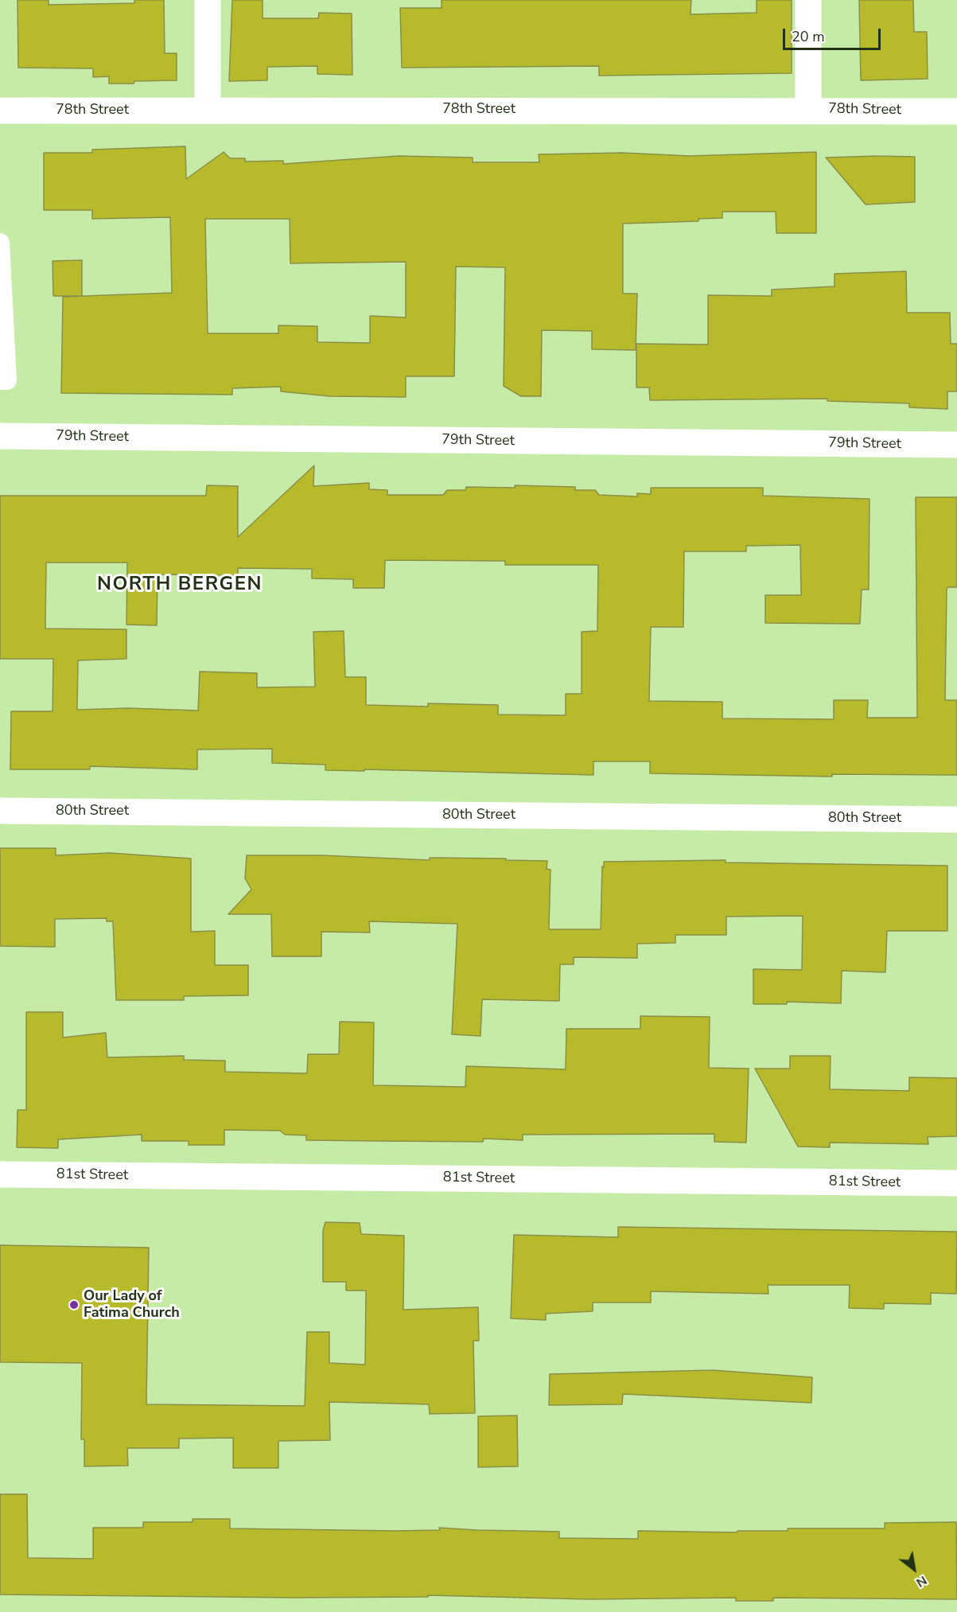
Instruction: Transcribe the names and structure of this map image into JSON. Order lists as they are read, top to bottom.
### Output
{
  "streets": {
    "street": [
      "78th Street",
      "79th Street",
      "80th Street",
      "81st Street"
    ]
  },
  "districts": ["NORTH BERGEN"],
  "places": ["Our Lady of Fatima Church"],
  "scale_bar": "20 m",
  "north": "bottom right"
}
